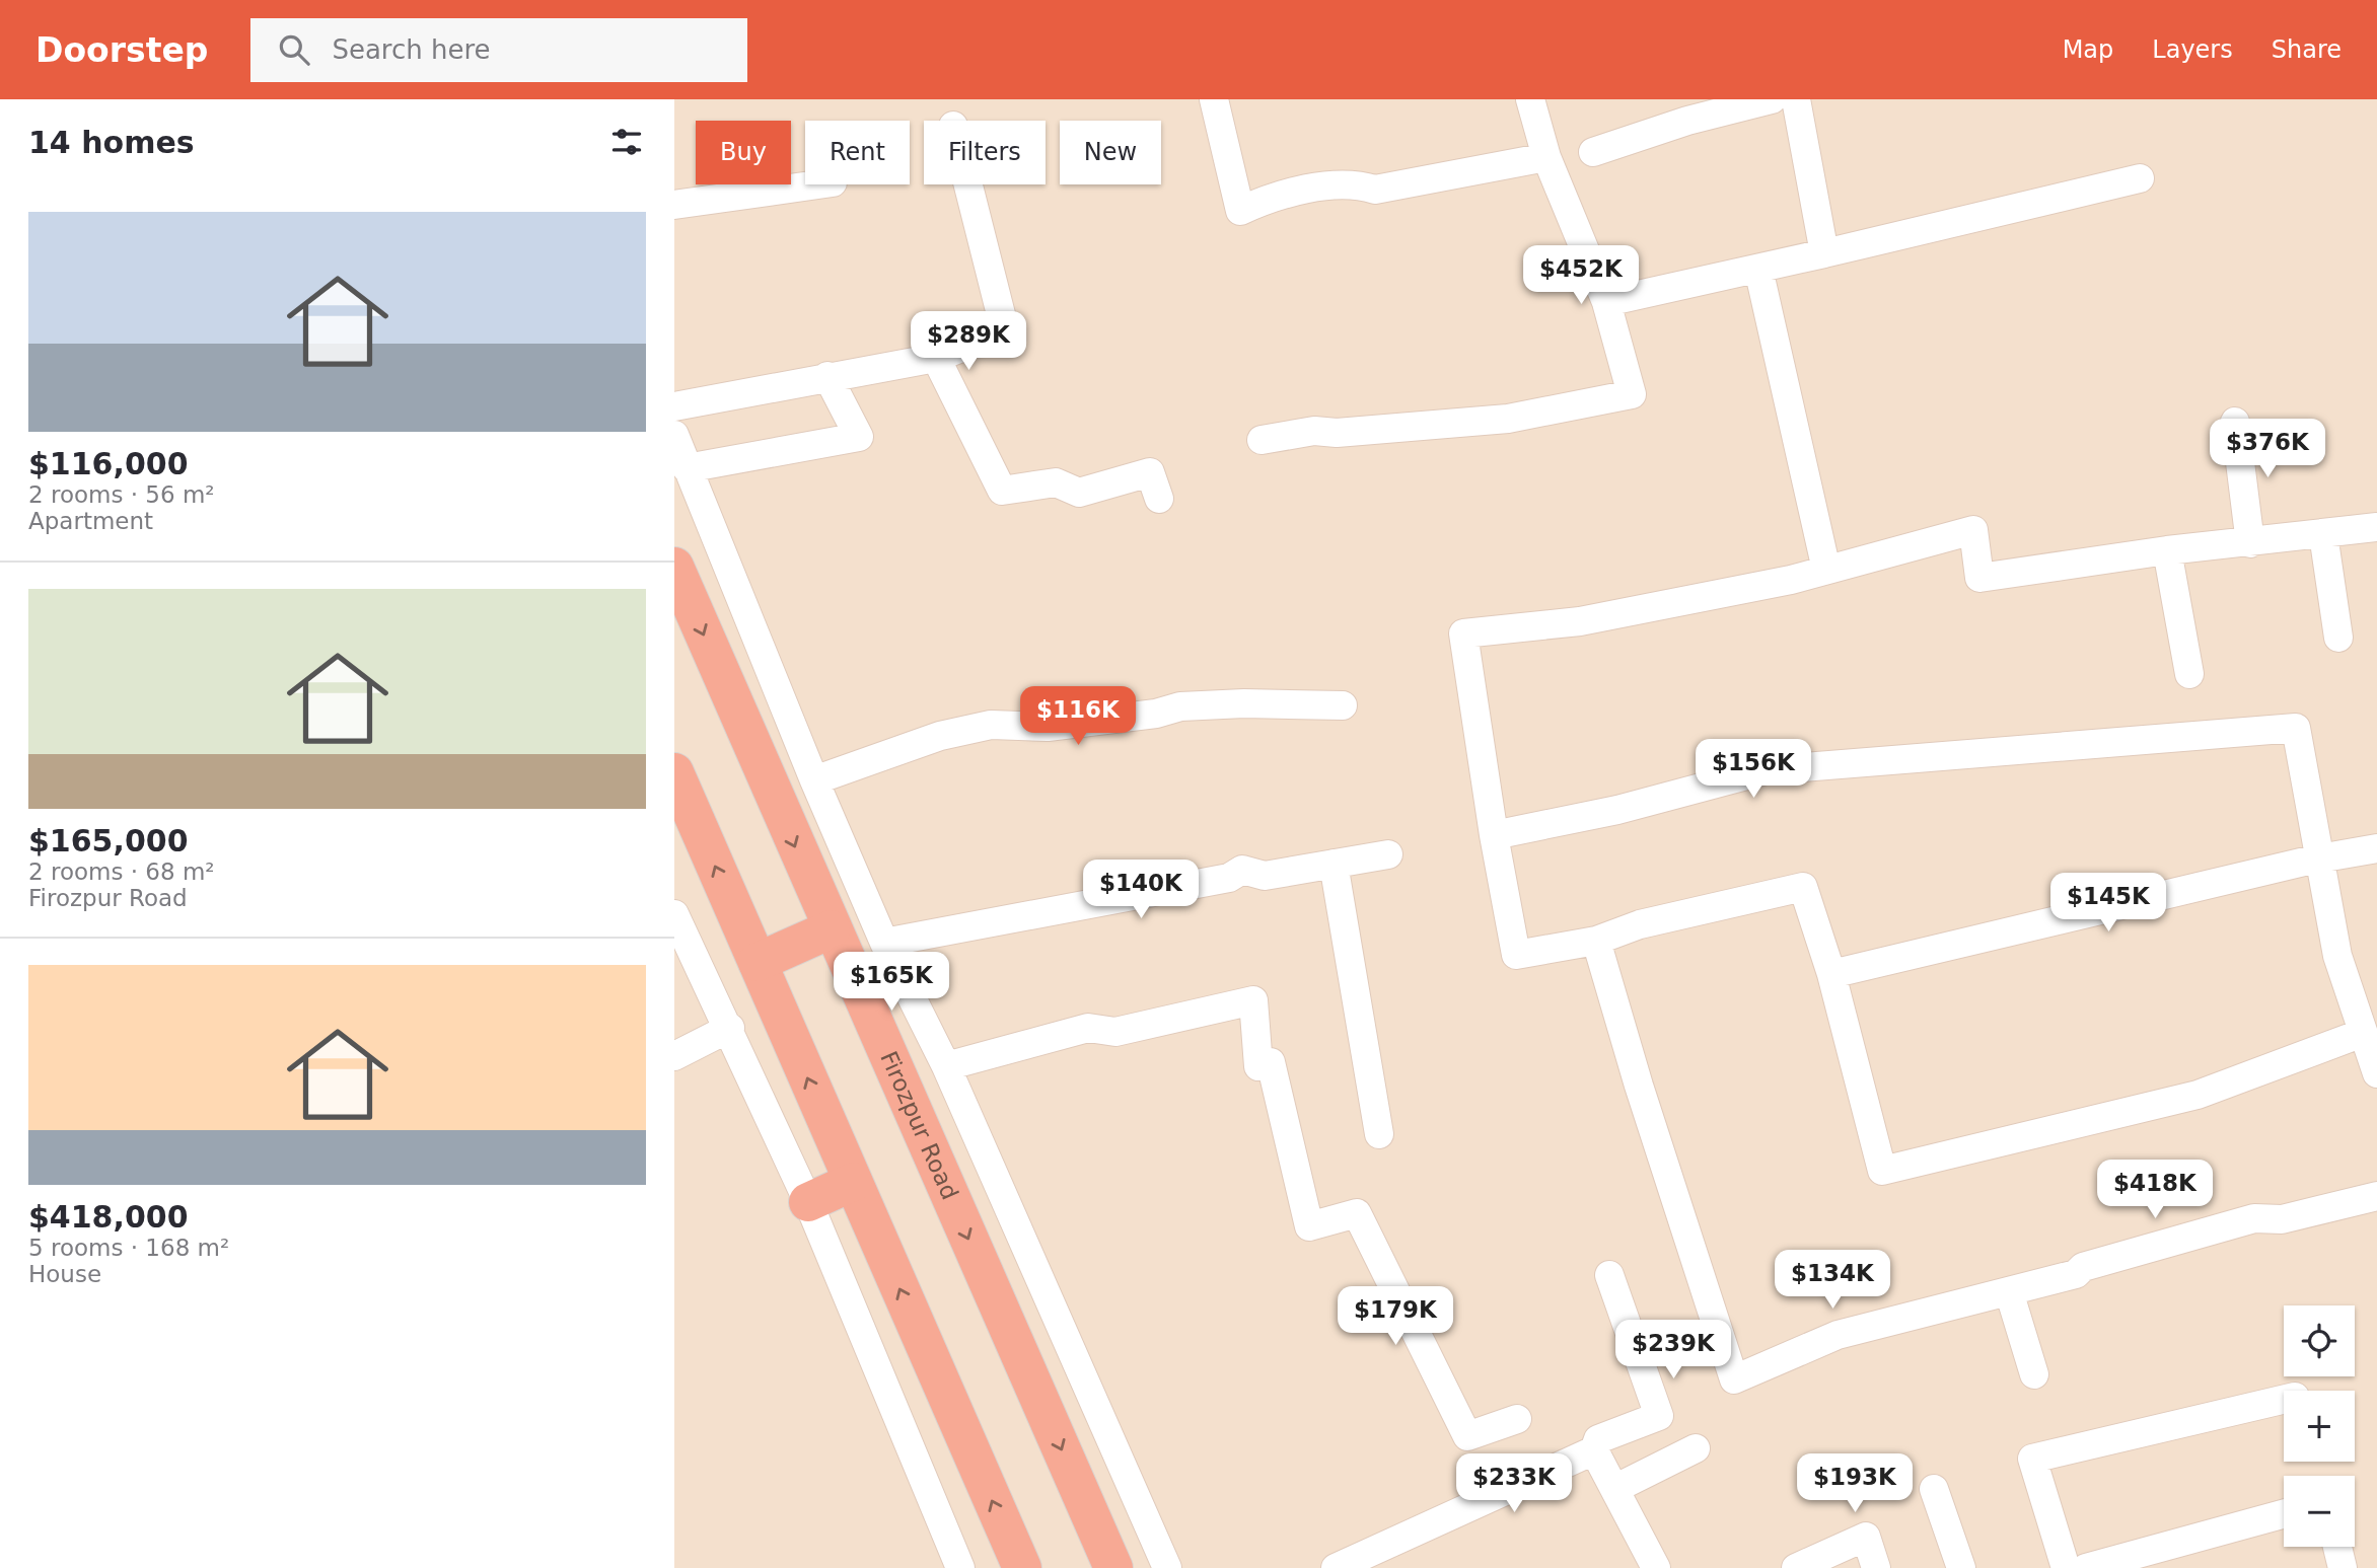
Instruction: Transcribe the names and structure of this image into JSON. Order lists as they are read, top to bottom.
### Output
{
  "streets": {
    "highway": ["Firozpur Road"]
  },
  "page": {
    "header": "Doorstep",
    "search": "Search here",
    "nav": ["Map", "Layers", "Share"],
    "heading": "14 homes",
    "chip": [
      "Buy",
      "Rent",
      "Filters",
      "New"
    ],
    "list": [
      {
        "name": "$116,000",
        "note": "2 rooms · 56 m² · Apartment"
      },
      {
        "name": "$165,000",
        "note": "2 rooms · 68 m² · Firozpur Road"
      },
      {
        "name": "$418,000",
        "note": "5 rooms · 168 m² · House"
      }
    ],
    "price": [
      "$452K",
      "$289K",
      "$376K",
      "$116K",
      "$156K",
      "$140K",
      "$145K",
      "$165K",
      "$418K",
      "$134K",
      "$179K",
      "$239K",
      "$233K",
      "$193K"
    ],
    "map_buttons": ["+", "−"]
  }
}
